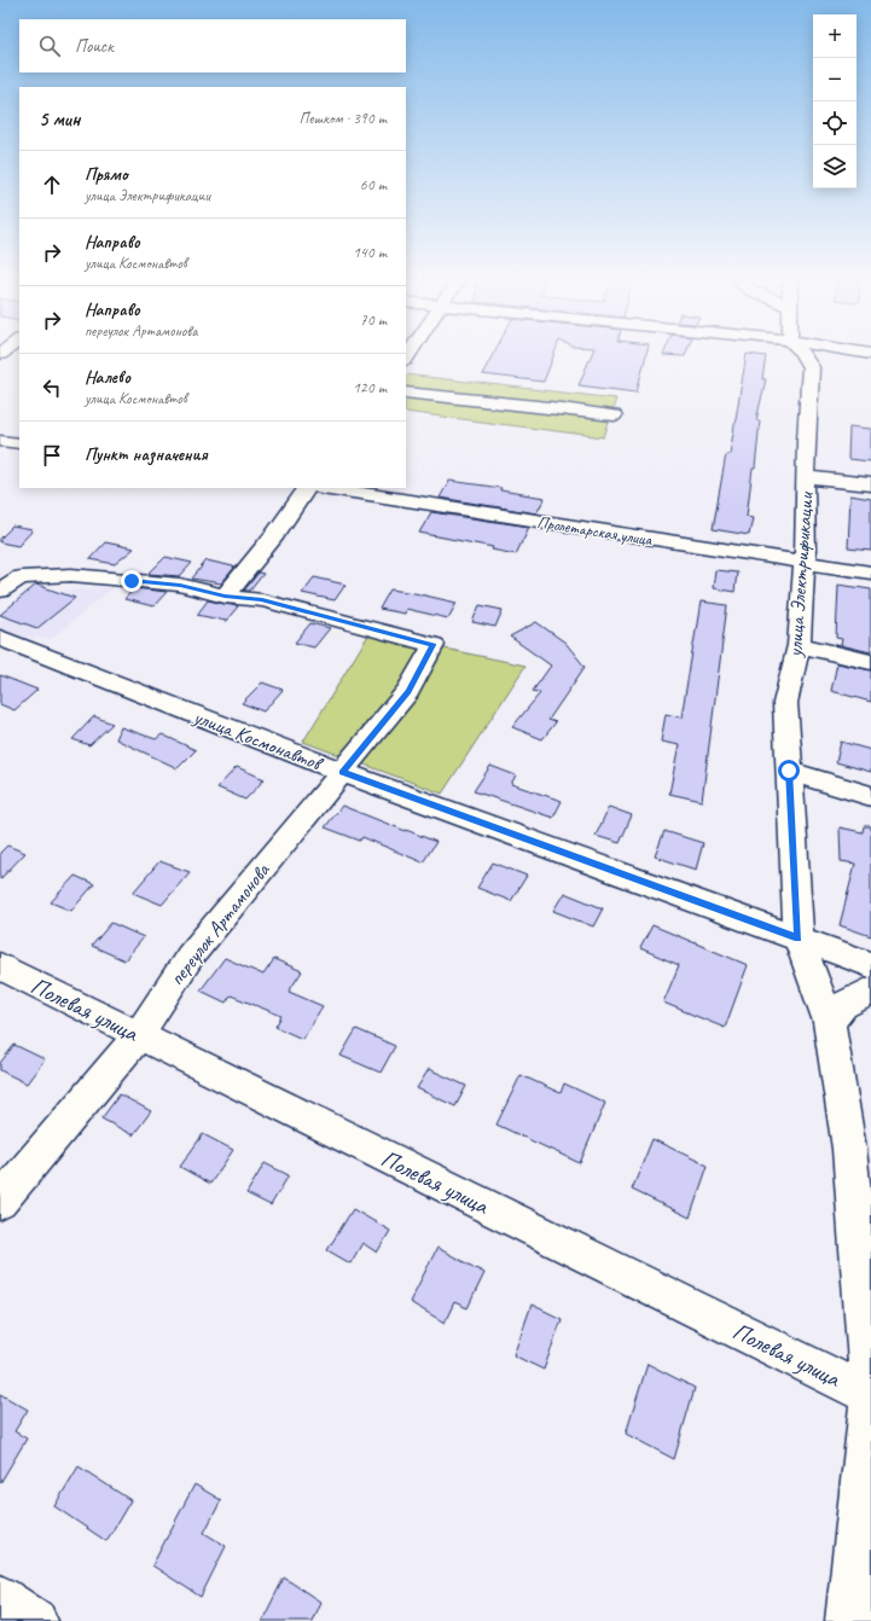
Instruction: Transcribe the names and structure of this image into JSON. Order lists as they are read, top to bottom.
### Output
{
  "streets": {
    "street": [
      "Пролетарская улица",
      "улица Электрификации",
      "улица Космонавтов",
      "переулок Артамонова",
      "Полевая улица"
    ]
  },
  "crossings": [
    ["Пролетарская улица", "улица Электрификации"],
    ["улица Электрификации", "улица Космонавтов"],
    ["улица Электрификации", "Полевая улица"],
    ["улица Космонавтов", "переулок Артамонова"],
    ["переулок Артамонова", "Полевая улица"]
  ],
  "page": {
    "map_buttons": ["+", "−"],
    "search": "Поиск",
    "heading": ["5 мин", "Пешком · 390 m"],
    "list": [
      ["Прямо", "улица Электрификации", "60 m"],
      ["Направо", "улица Космонавтов", "140 m"],
      ["Направо", "переулок Артамонова", "70 m"],
      ["Налево", "улица Космонавтов", "120 m"],
      "Пункт назначения"
    ]
  }
}
